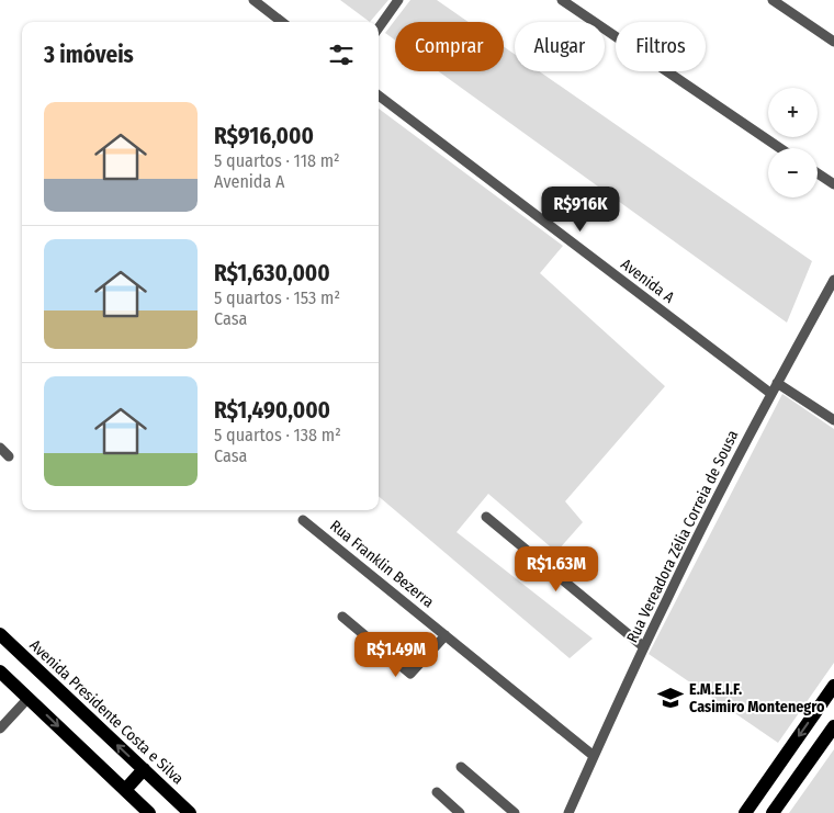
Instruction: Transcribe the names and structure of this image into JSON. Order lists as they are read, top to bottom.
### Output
{
  "streets": {
    "main road": ["Avenida Presidente Costa e Silva"],
    "street": ["Avenida A", "Rua Vereadora Zélia Correia de Sousa", "Rua Franklin Bezerra"]
  },
  "crossings": [
    ["Avenida A", "Rua Vereadora Zélia Correia de Sousa"],
    ["Rua Vereadora Zélia Correia de Sousa", "Rua Franklin Bezerra"]
  ],
  "places": {
    "school or university": ["E.M.E.I.F. Casimiro Montenegro"]
  },
  "page": {
    "chip": ["Comprar", "Alugar", "Filtros"],
    "heading": "3 imóveis",
    "map_buttons": ["+", "−"],
    "list": [
      {
        "name": "R$916,000",
        "note": "5 quartos · 118 m² · Avenida A"
      },
      {
        "name": "R$1,630,000",
        "note": "5 quartos · 153 m² · Casa"
      },
      {
        "name": "R$1,490,000",
        "note": "5 quartos · 138 m² · Casa"
      }
    ],
    "price": ["R$916K", "R$1.63M", "R$1.49M"]
  }
}
